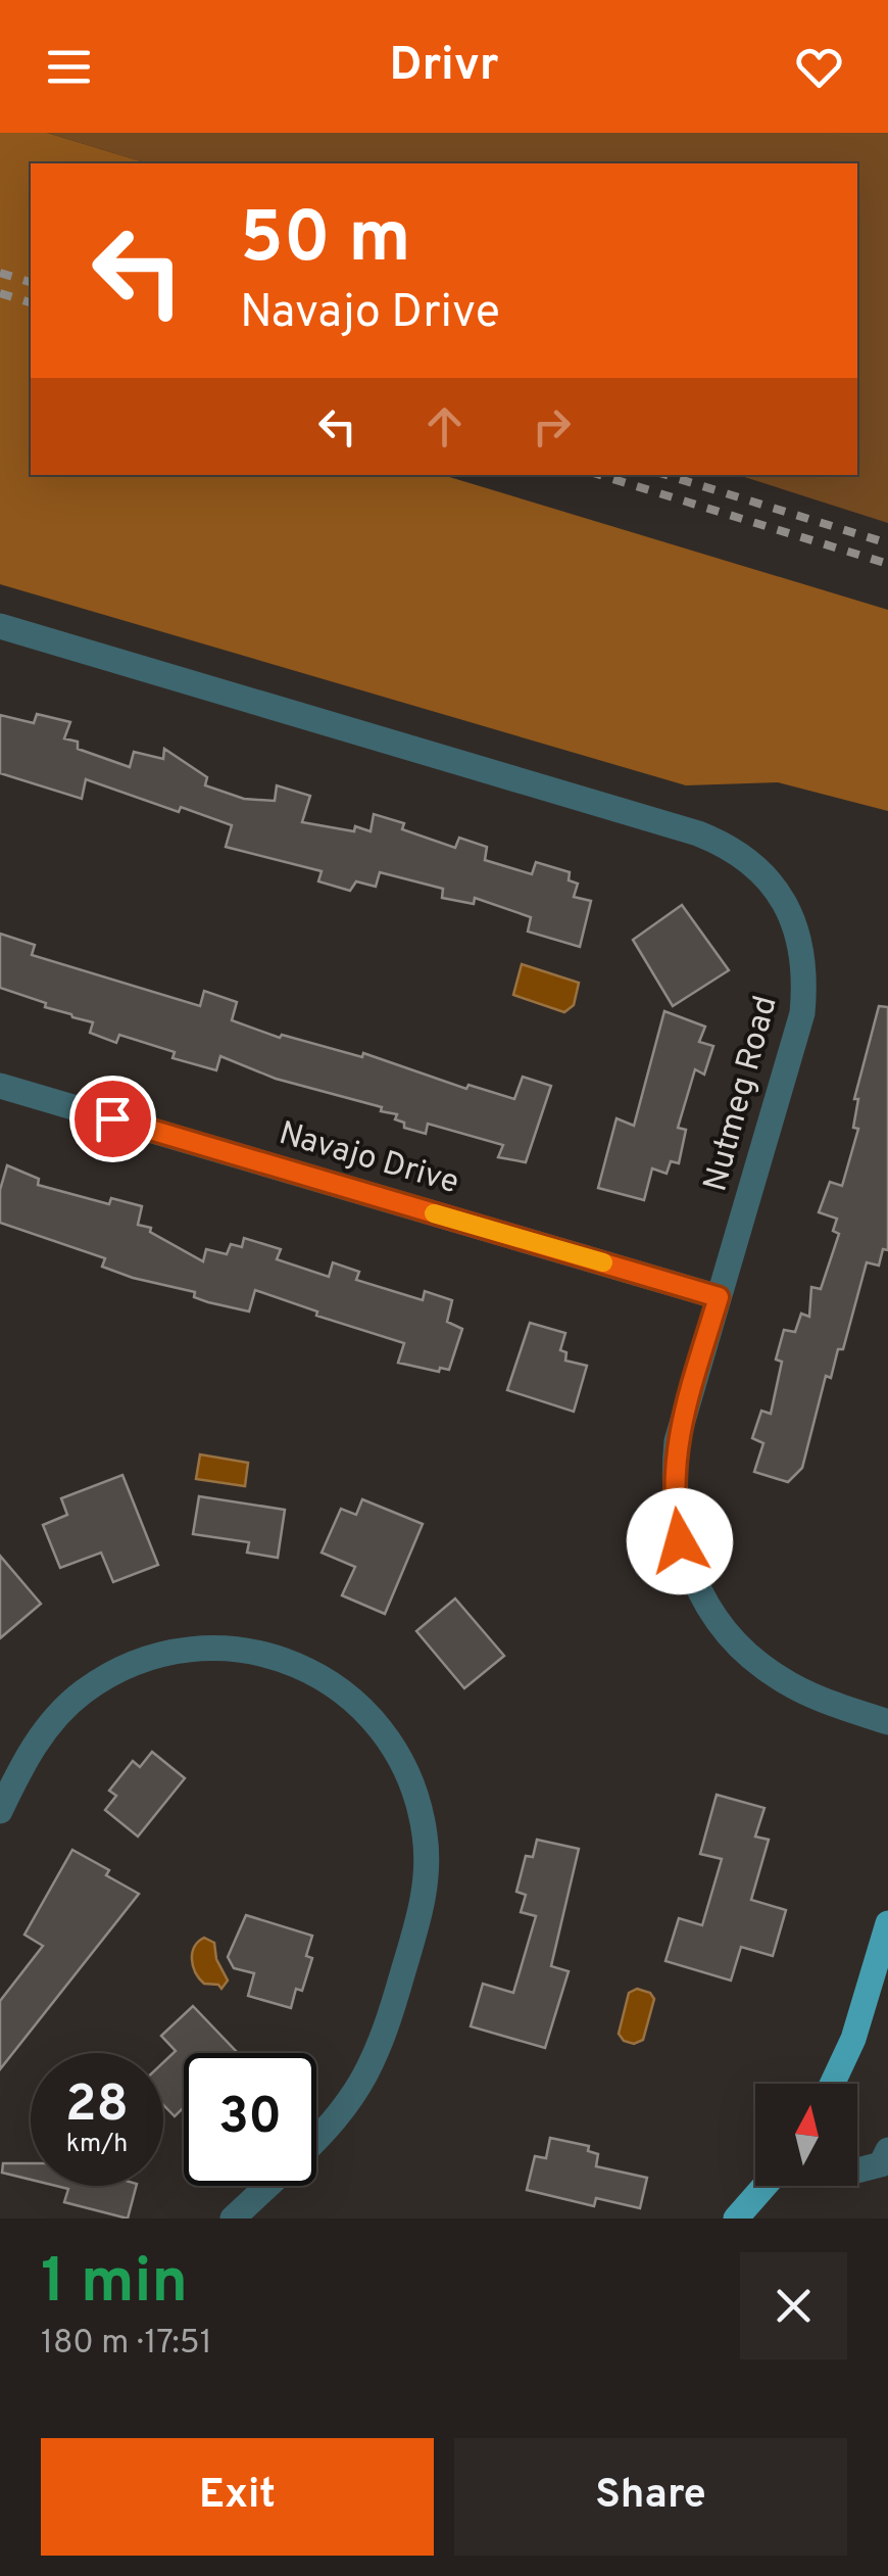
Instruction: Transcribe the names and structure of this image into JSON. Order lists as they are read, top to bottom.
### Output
{
  "streets": {
    "street": ["Nutmeg Road", "Navajo Drive"]
  },
  "crossings": [
    ["Nutmeg Road", "Navajo Drive"]
  ],
  "north": "top",
  "page": {
    "header": "Drivr",
    "turn": ["50 m", "Navajo Drive"],
    "speed": "28 km/h",
    "limit": "30",
    "heading": ["1 min", "180 m · 17:51"],
    "buttons": ["Exit", "Share"]
  }
}
